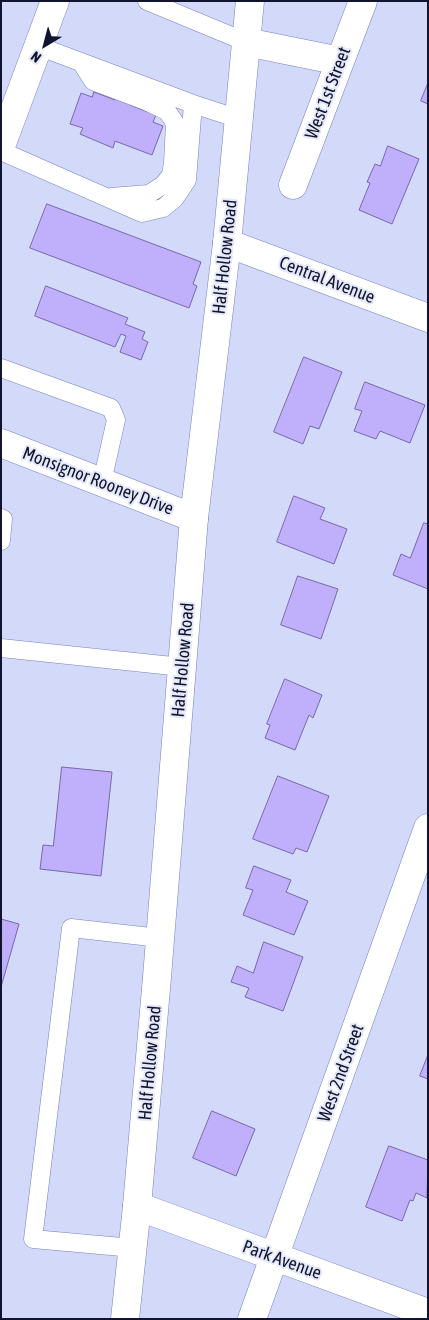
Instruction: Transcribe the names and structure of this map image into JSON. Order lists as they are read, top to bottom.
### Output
{
  "streets": {
    "street": [
      "West 1st Street",
      "Half Hollow Road",
      "Central Avenue",
      "Monsignor Rooney Drive",
      "West 2nd Street",
      "Park Avenue"
    ]
  },
  "crossings": [
    ["Half Hollow Road", "Central Avenue"],
    ["Half Hollow Road", "Monsignor Rooney Drive"],
    ["Half Hollow Road", "Park Avenue"],
    ["West 2nd Street", "Park Avenue"]
  ],
  "north": "bottom left"
}
